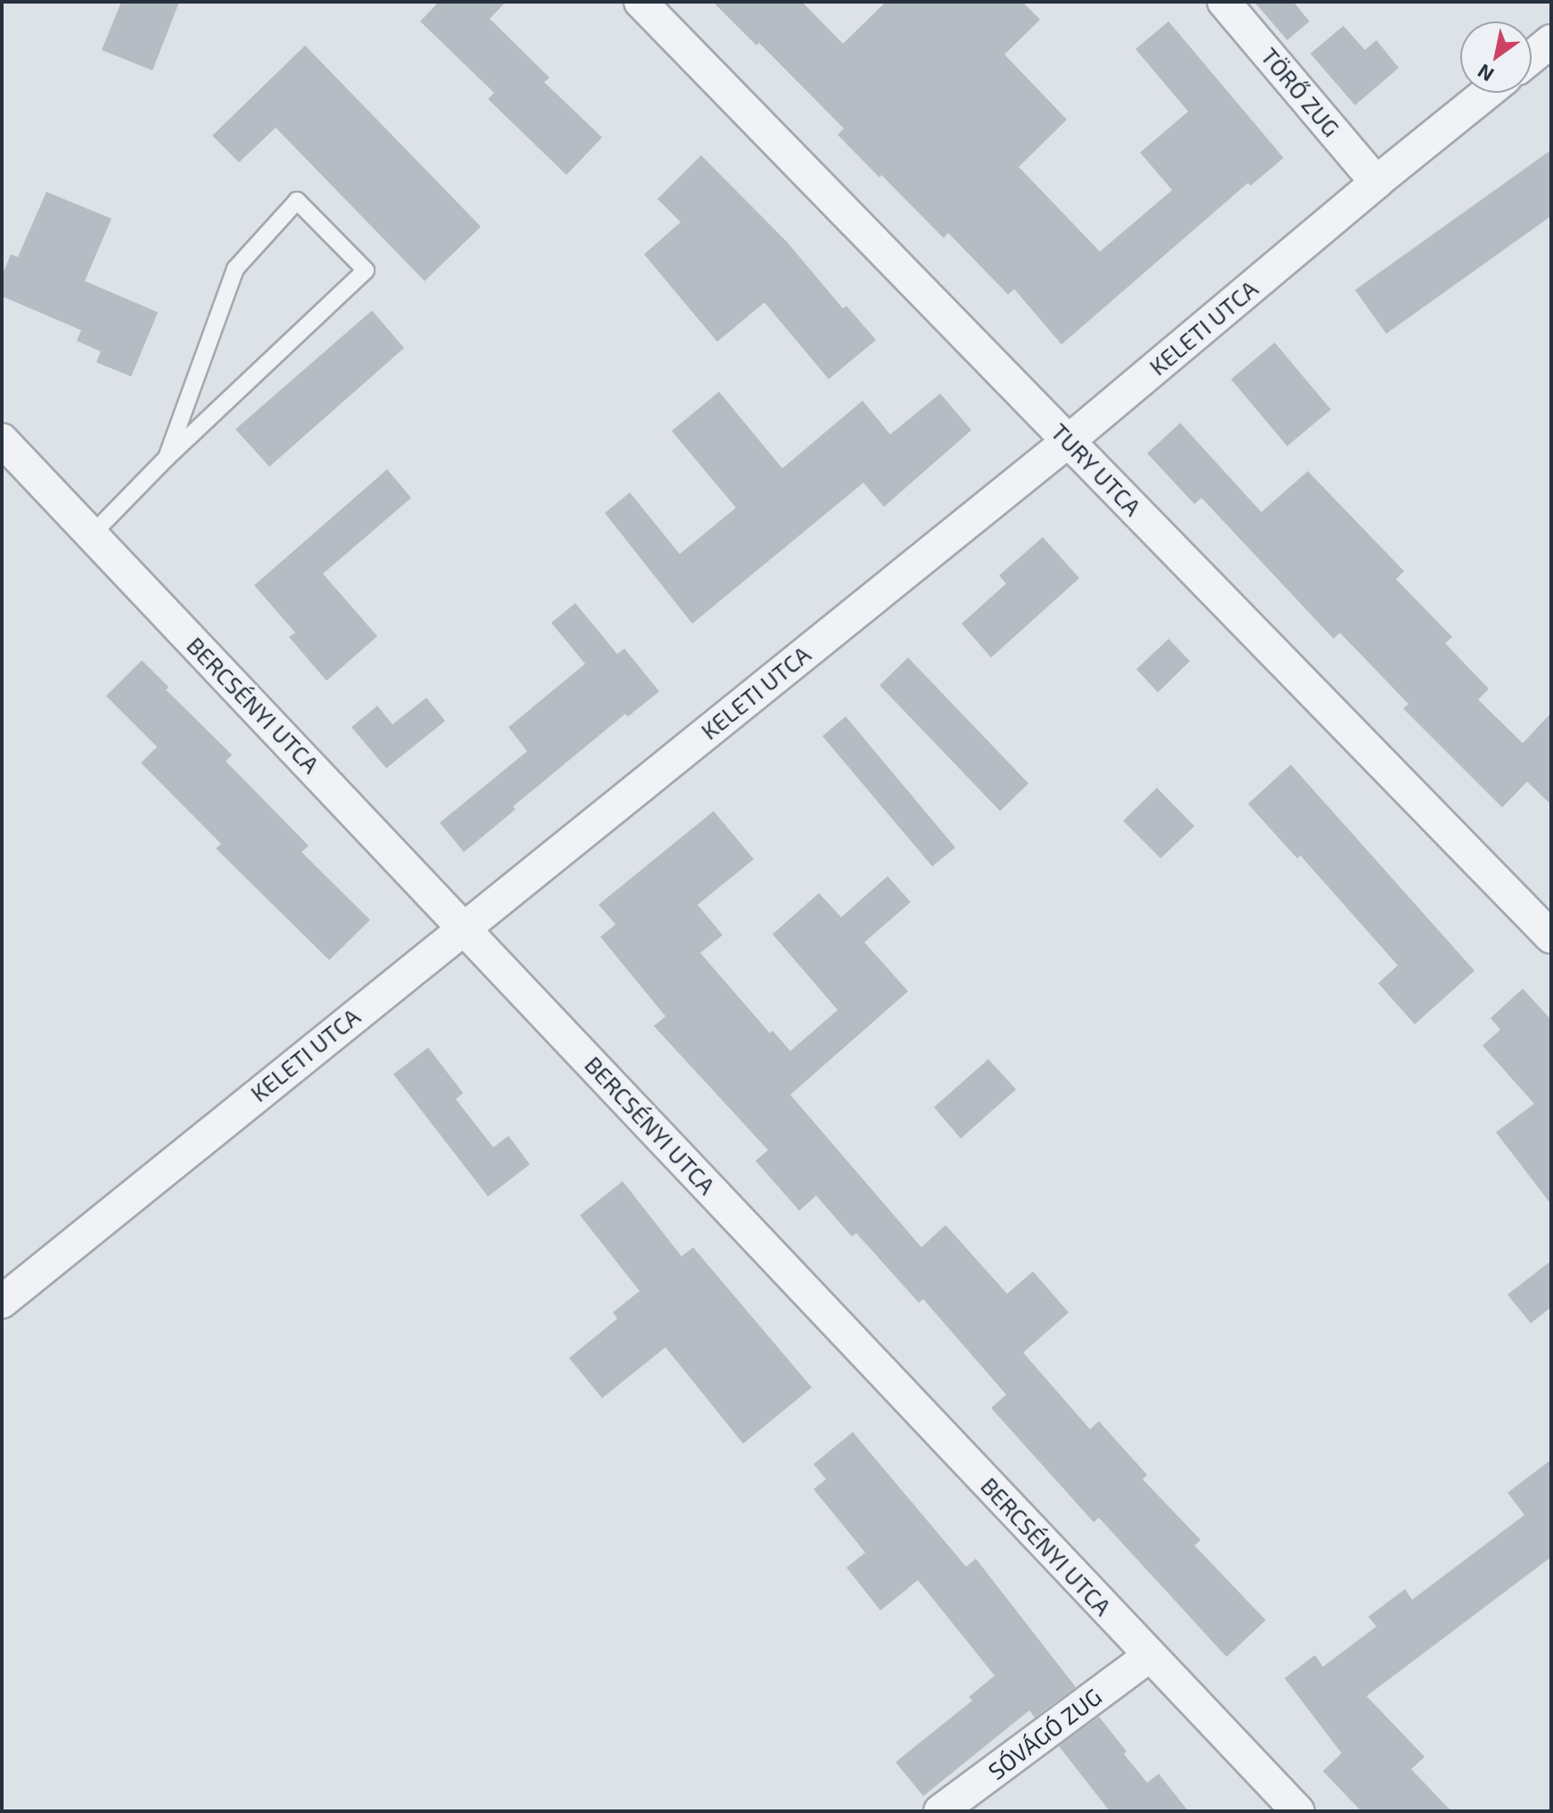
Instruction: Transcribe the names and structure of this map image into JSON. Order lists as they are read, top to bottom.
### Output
{
  "streets": {
    "street": [
      "TÖRŐ ZUG",
      "KELETI UTCA",
      "TURY UTCA",
      "BERCSÉNYI UTCA",
      "SÓVÁGÓ ZUG"
    ]
  },
  "crossings": [
    ["TÖRŐ ZUG", "KELETI UTCA"],
    ["KELETI UTCA", "TURY UTCA"],
    ["KELETI UTCA", "BERCSÉNYI UTCA"],
    ["BERCSÉNYI UTCA", "SÓVÁGÓ ZUG"]
  ],
  "north": "bottom left"
}
